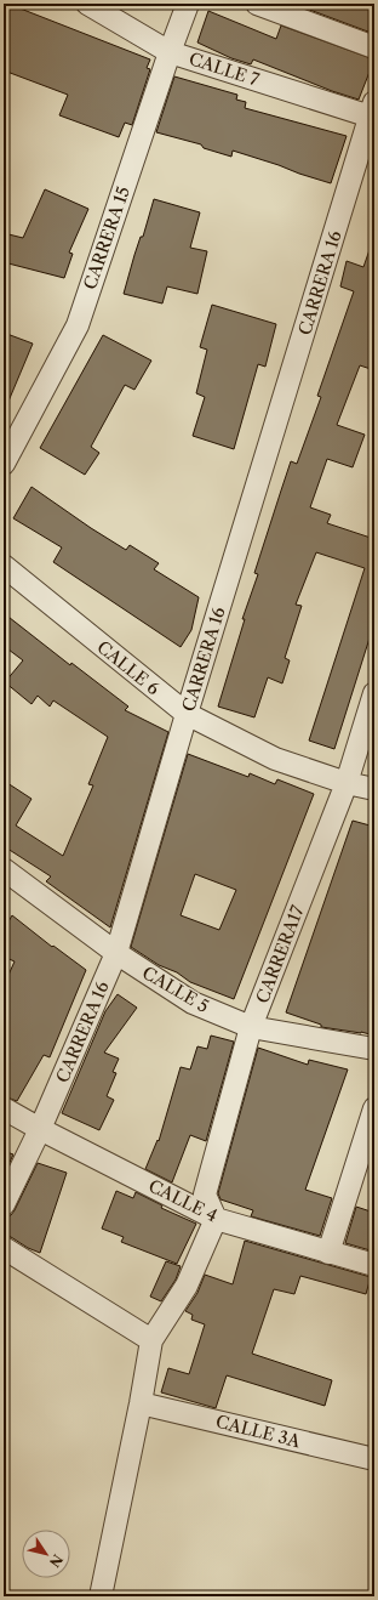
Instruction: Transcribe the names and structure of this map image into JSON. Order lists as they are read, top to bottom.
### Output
{
  "streets": {
    "street": [
      "CALLE 7",
      "CARRERA 15",
      "CARRERA 16",
      "CALLE 6",
      "CARRERA17",
      "CALLE 5",
      "CALLE 4",
      "CALLE 3A"
    ]
  },
  "crossings": [
    ["CALLE 7", "CARRERA 15"],
    ["CALLE 7", "CARRERA 16"],
    ["CARRERA 16", "CALLE 6"],
    ["CARRERA 16", "CALLE 5"],
    ["CARRERA 16", "CALLE 4"],
    ["CALLE 6", "CARRERA17"],
    ["CARRERA17", "CALLE 5"],
    ["CARRERA17", "CALLE 4"]
  ],
  "north": "bottom right"
}
